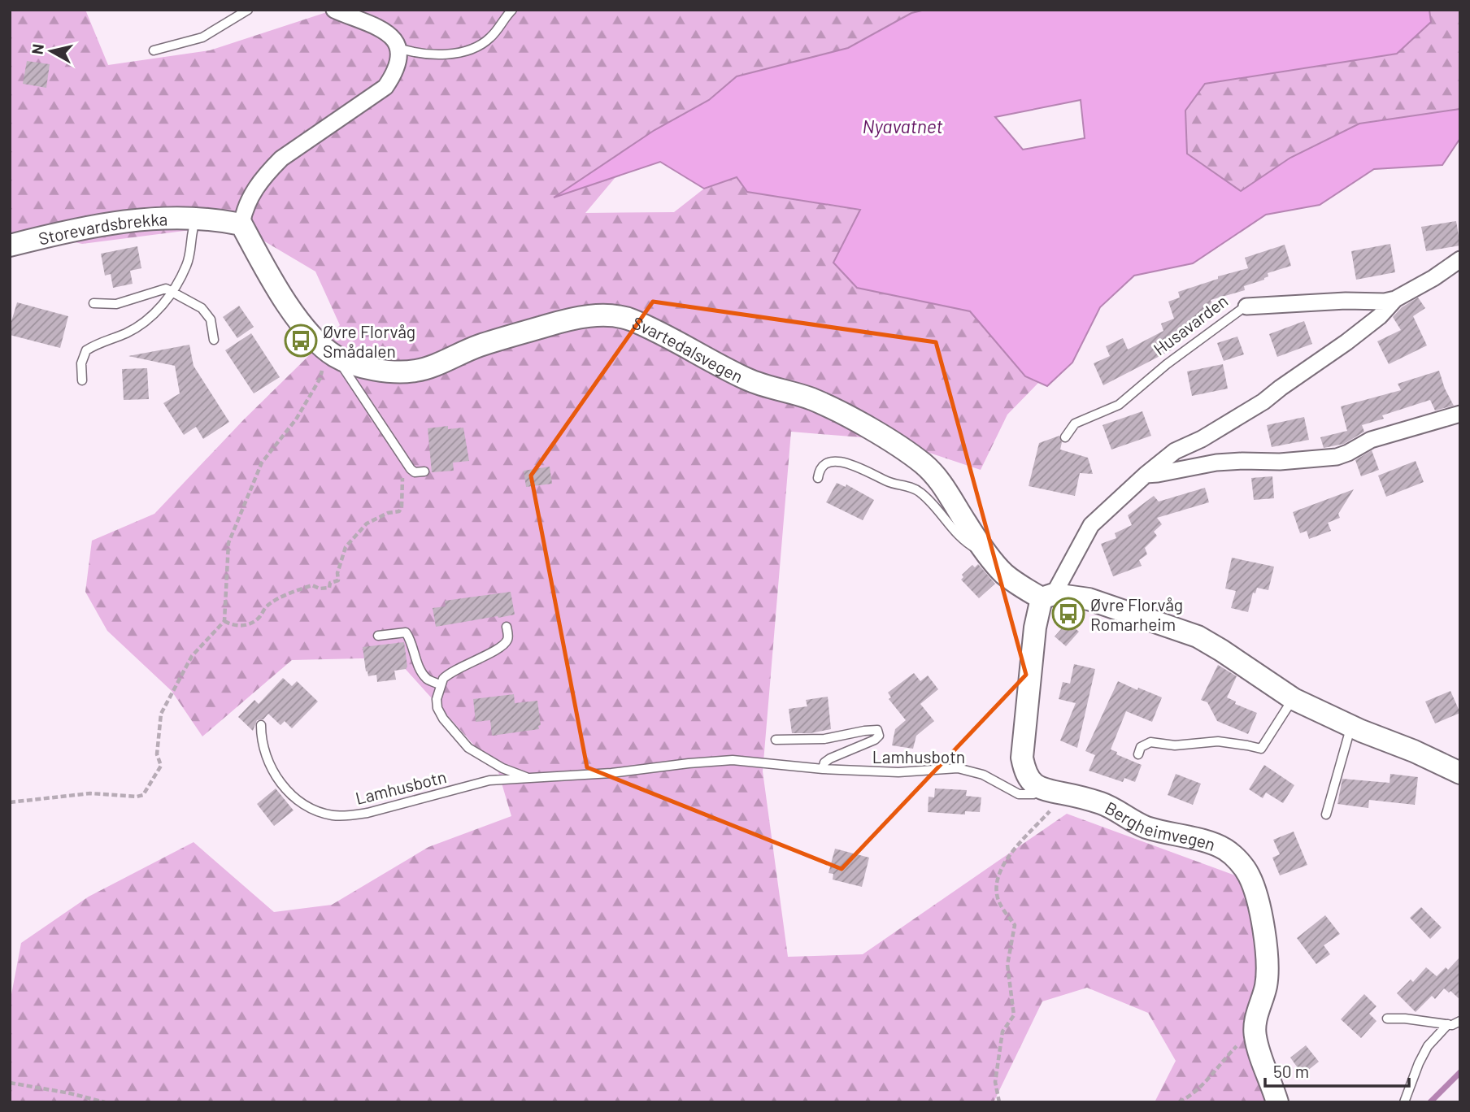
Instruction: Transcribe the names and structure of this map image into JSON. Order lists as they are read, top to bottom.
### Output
{
  "streets": {
    "street": [
      "Storevardsbrekka",
      "Husavarden",
      "Svartedalsvegen",
      "Bergheimvegen"
    ],
    "lane": ["Lamhusbotn"]
  },
  "crossings": [
    ["Storevardsbrekka", "Svartedalsvegen"],
    ["Husavarden", "Svartedalsvegen"],
    ["Lamhusbotn", "Bergheimvegen"]
  ],
  "water": ["Nyavatnet"],
  "places": {
    "bus stop": ["Øvre Florvåg Smådalen", "Øvre Florvåg Romarheim"]
  },
  "scale_bar": "50 m",
  "north": "left"
}
